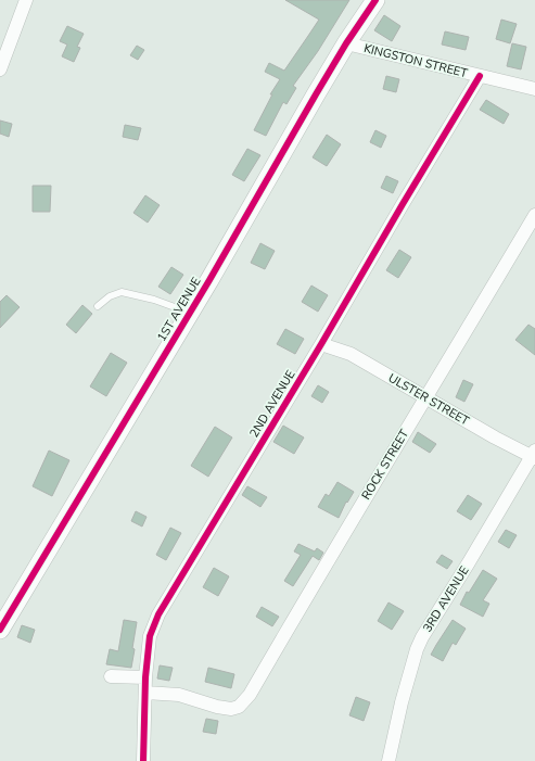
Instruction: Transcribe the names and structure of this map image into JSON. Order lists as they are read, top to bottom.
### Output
{
  "streets": {
    "street": [
      "KINGSTON STREET",
      "1ST AVENUE",
      "ULSTER STREET",
      "2ND AVENUE",
      "ROCK STREET",
      "3RD AVENUE"
    ]
  },
  "crossings": [
    ["KINGSTON STREET", "1ST AVENUE"],
    ["KINGSTON STREET", "2ND AVENUE"],
    ["ULSTER STREET", "2ND AVENUE"],
    ["ULSTER STREET", "ROCK STREET"],
    ["ULSTER STREET", "3RD AVENUE"],
    ["2ND AVENUE", "ROCK STREET"]
  ]
}
